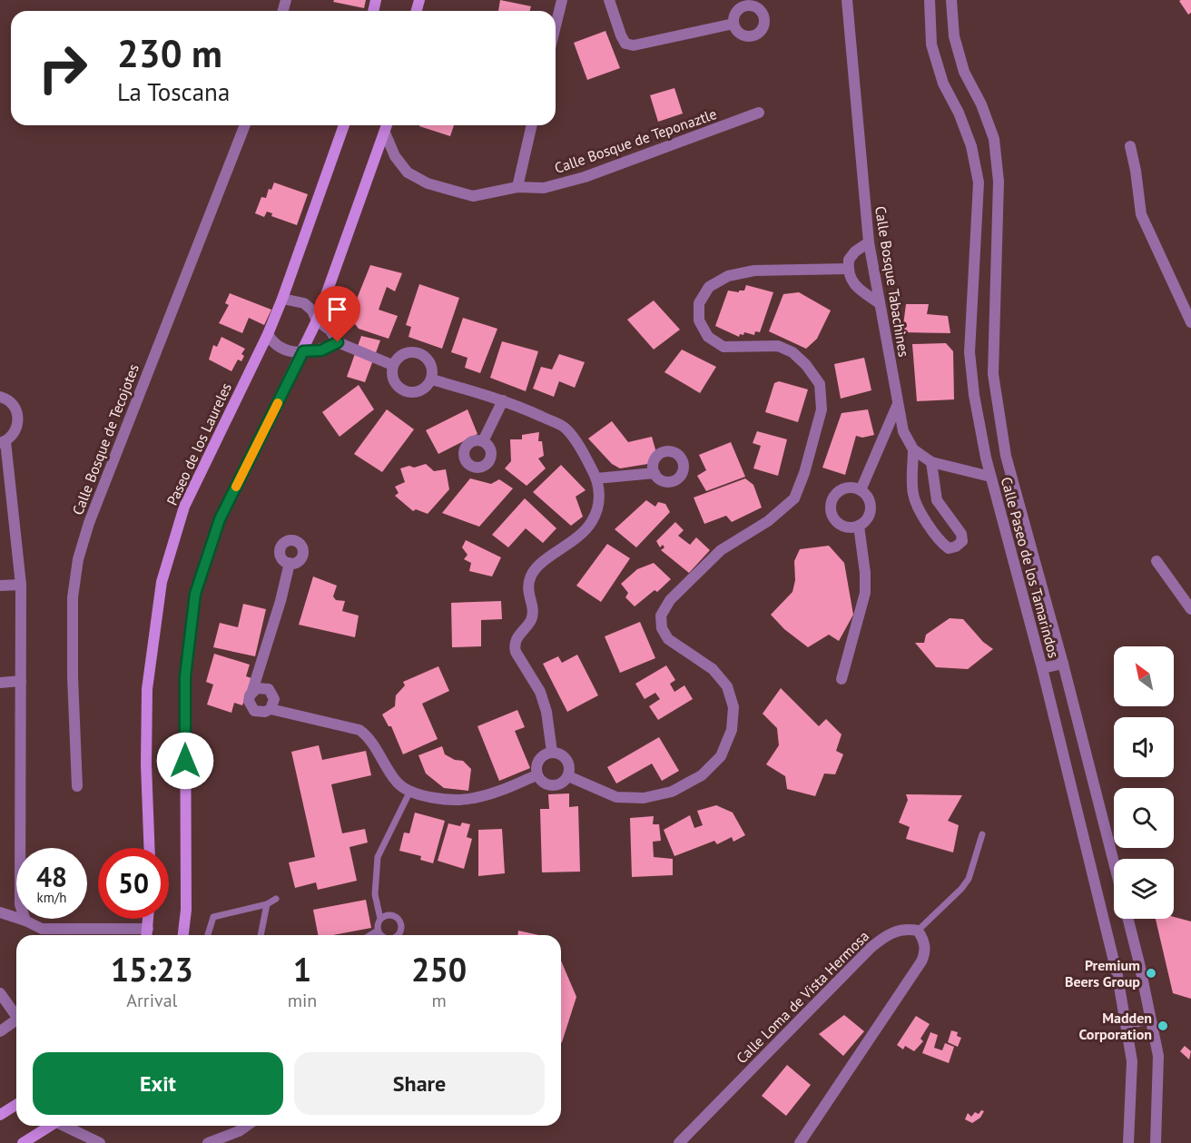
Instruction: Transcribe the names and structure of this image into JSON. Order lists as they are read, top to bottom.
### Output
{
  "streets": {
    "main road": ["Paseo de los Laureles"],
    "street": [
      "Calle Bosque de Teponaztle",
      "Calle Bosque Tabachines",
      "Calle Bosque de Tecojotes",
      "Calle Paseo de los Tamarindos",
      "Calle Loma de Vista Hermosa"
    ]
  },
  "crossings": [
    ["Calle Bosque Tabachines", "Calle Paseo de los Tamarindos"]
  ],
  "places": ["Premium Beers Group", "Madden Corporation"],
  "north": "top left",
  "page": {
    "turn": ["230 m", "La Toscana"],
    "speed": "48 km/h",
    "limit": "50",
    "eta": [
      "15:23",
      "Arrival",
      "1",
      "min",
      "250",
      "m"
    ],
    "buttons": ["Exit", "Share"]
  }
}
